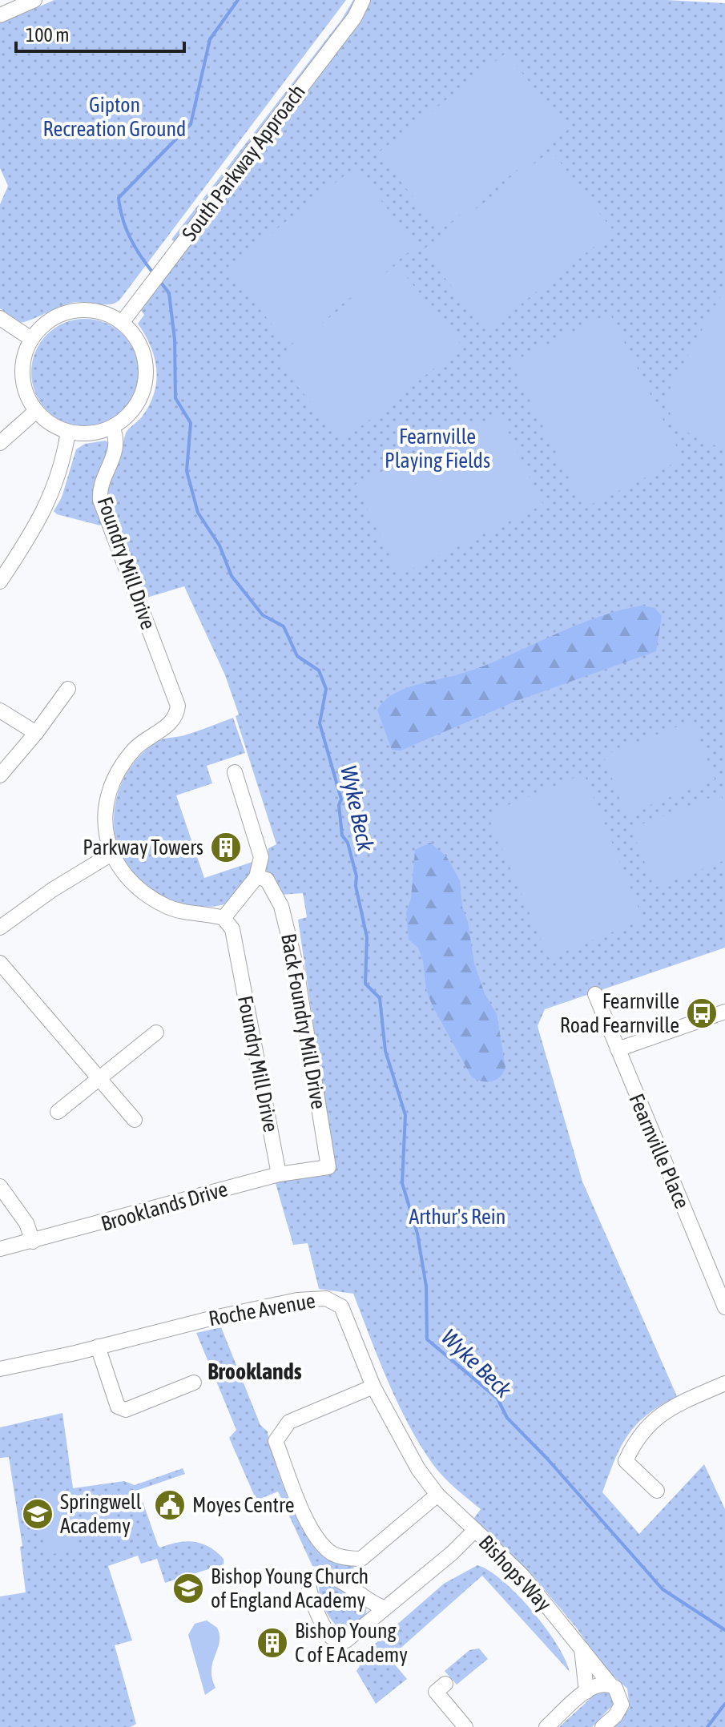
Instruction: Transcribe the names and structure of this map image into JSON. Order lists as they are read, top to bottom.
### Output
{
  "streets": {
    "street": [
      "South Parkway Approach",
      "Foundry Mill Drive",
      "Back Foundry Mill Drive",
      "Fearnville Place",
      "Brooklands Drive",
      "Roche Avenue",
      "Bishops Way"
    ]
  },
  "crossings": [
    ["South Parkway Approach", "Foundry Mill Drive"],
    ["Foundry Mill Drive", "Brooklands Drive"],
    ["Back Foundry Mill Drive", "Brooklands Drive"],
    ["Roche Avenue", "Bishops Way"]
  ],
  "districts": ["Brooklands"],
  "water": ["Wyke Beck"],
  "parks": ["Gipton Recreation Ground", "Fearnville Playing Fields", "Arthur's Rein"],
  "places": {
    "building": ["Parkway Towers", "Bishop Young C of E Academy"],
    "bus stop": ["Fearnville Road Fearnville"],
    "public building": ["Moyes Centre"],
    "school or university": ["Springwell Academy", "Bishop Young Church of England Academy"]
  },
  "scale_bar": "100 m"
}
